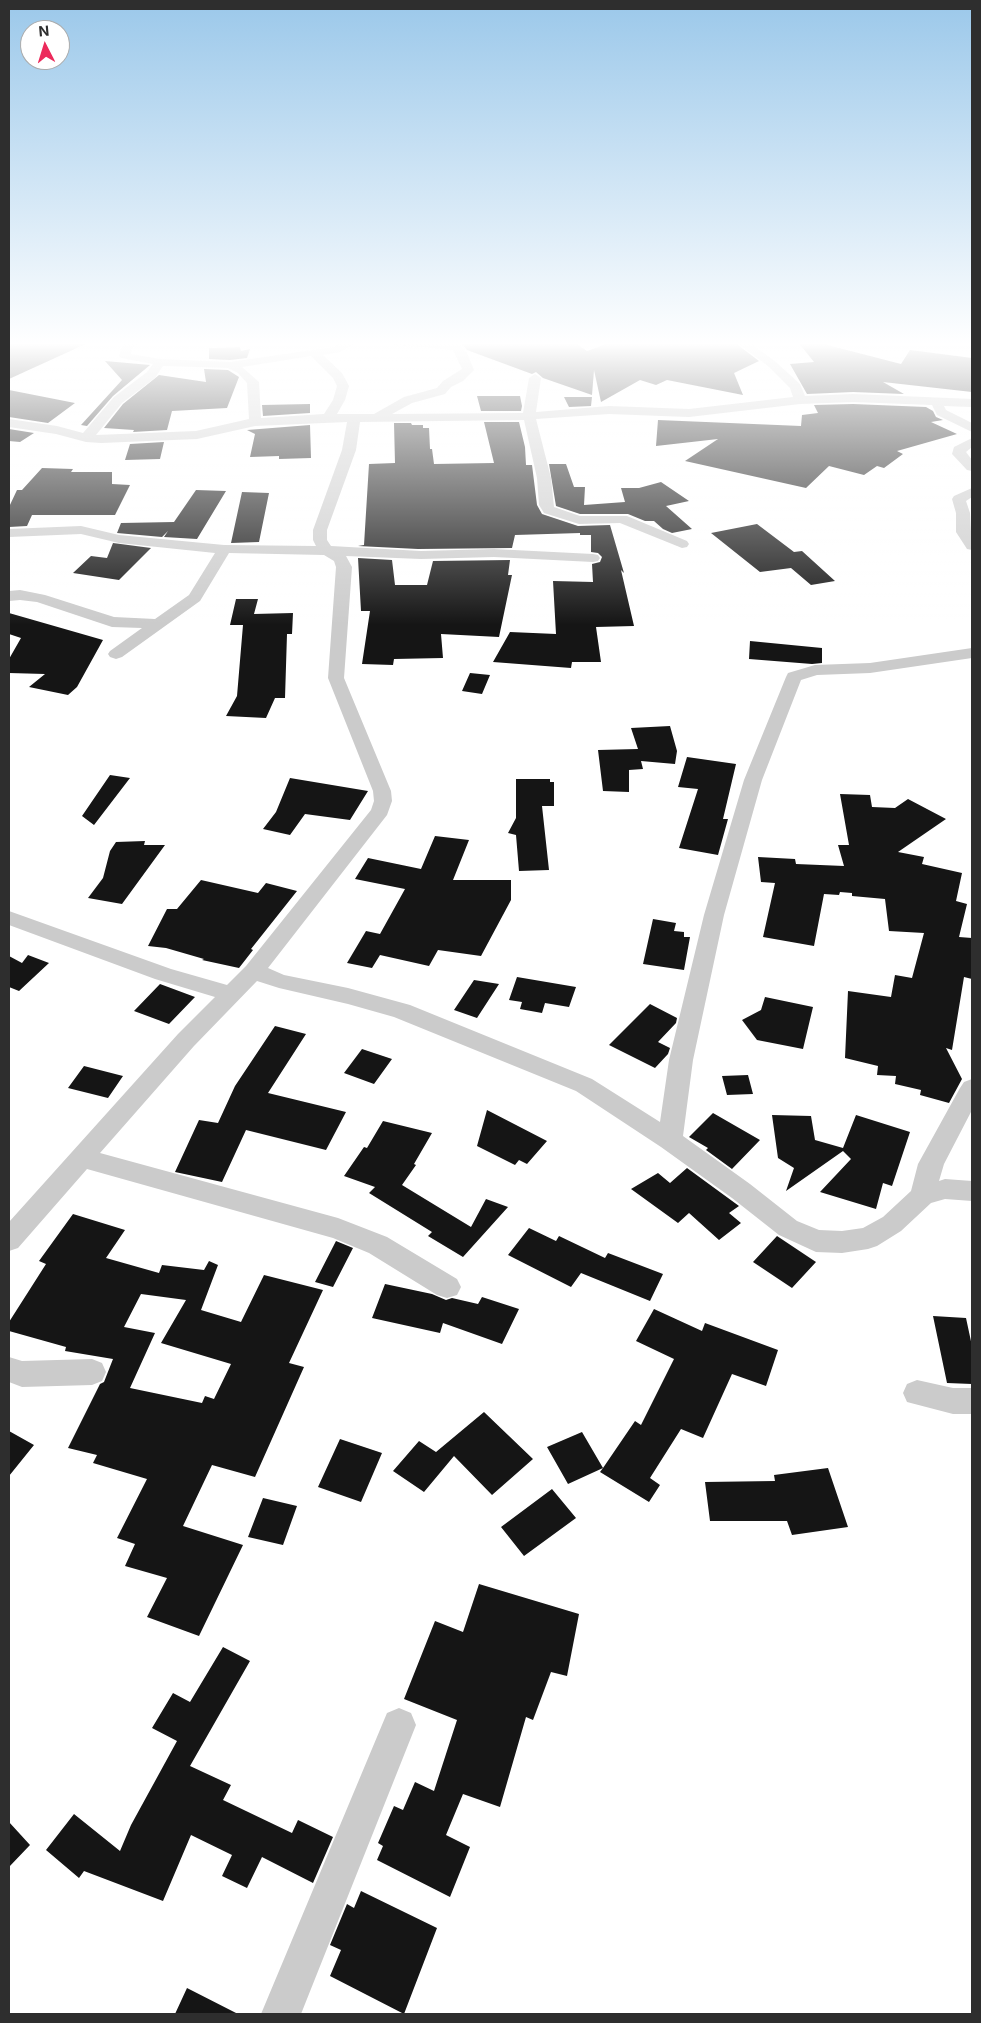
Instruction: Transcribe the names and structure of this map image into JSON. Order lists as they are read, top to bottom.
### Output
{
  "north": "top"
}
